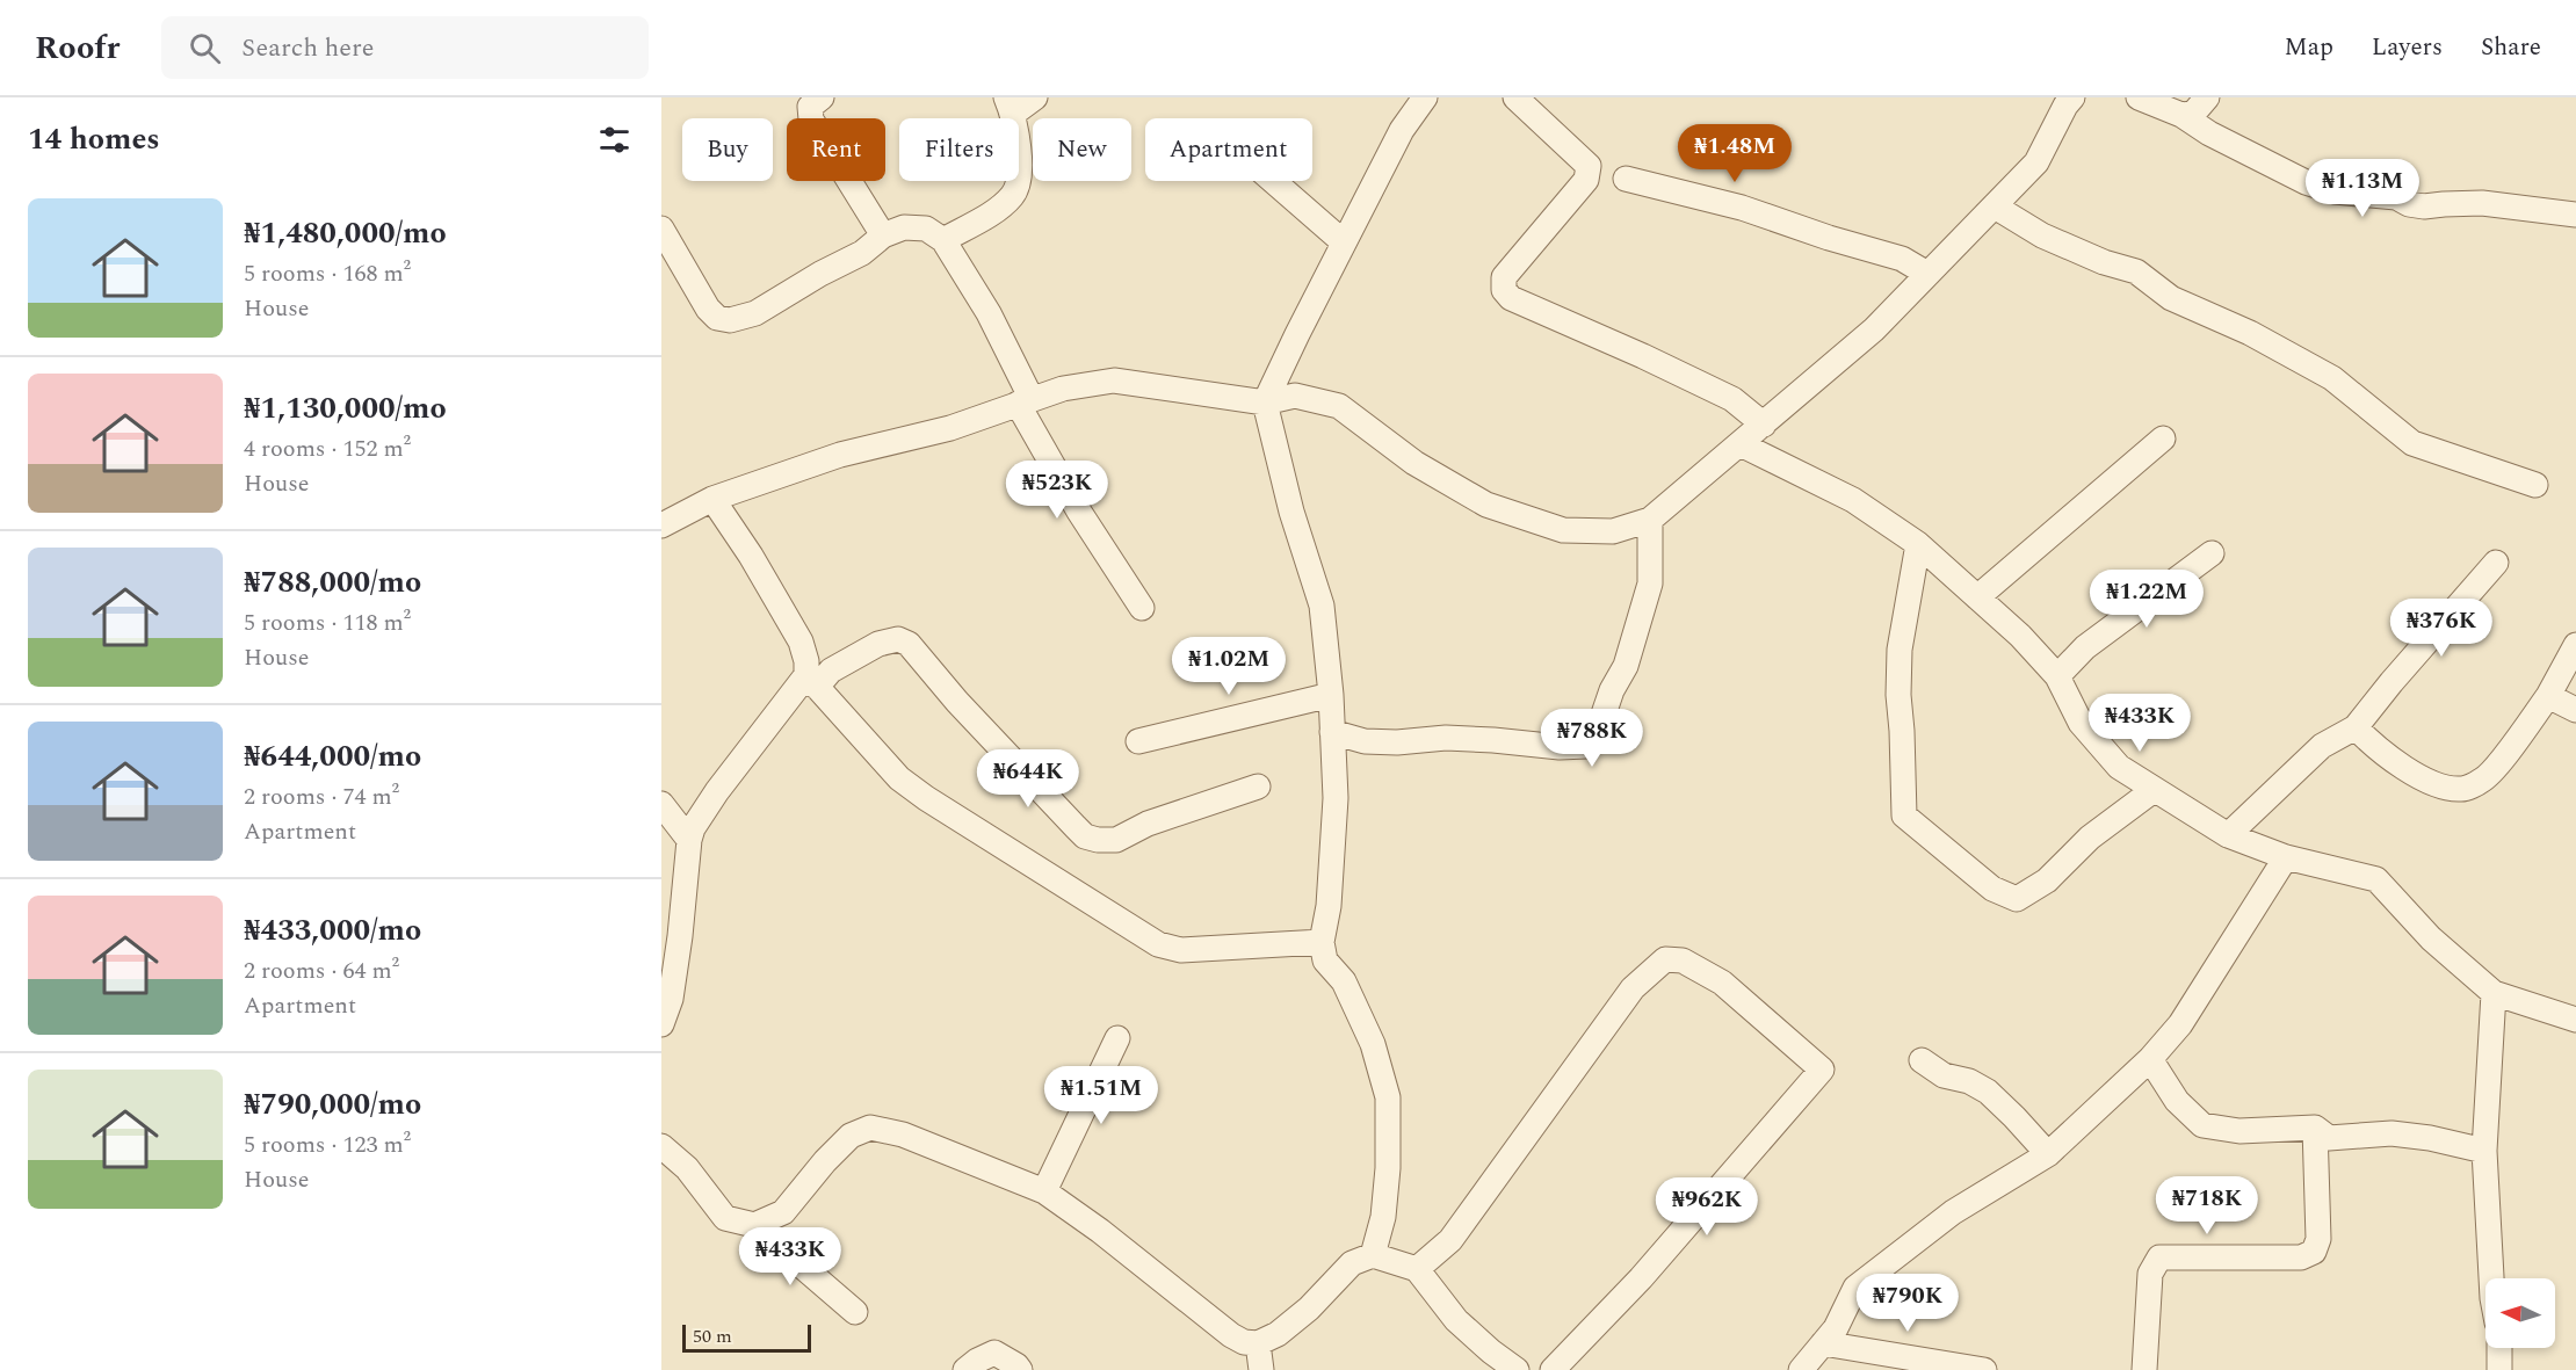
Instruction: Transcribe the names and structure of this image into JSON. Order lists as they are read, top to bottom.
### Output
{
  "scale_bar": "50 m",
  "north": "left",
  "page": {
    "header": "Roofr",
    "search": "Search here",
    "nav": ["Map", "Layers", "Share"],
    "heading": "14 homes",
    "chip": [
      "Buy",
      "Rent",
      "Filters",
      "New",
      "Apartment"
    ],
    "price": [
      "₦1.48M",
      "₦1.13M",
      "₦523K",
      "₦1.22M",
      "₦376K",
      "₦1.02M",
      "₦433K",
      "₦788K",
      "₦644K",
      "₦1.51M",
      "₦718K",
      "₦962K",
      "₦433K",
      "₦790K"
    ],
    "list": [
      {
        "name": "₦1,480,000/mo",
        "note": "5 rooms · 168 m² · House"
      },
      {
        "name": "₦1,130,000/mo",
        "note": "4 rooms · 152 m² · House"
      },
      {
        "name": "₦788,000/mo",
        "note": "5 rooms · 118 m² · House"
      },
      {
        "name": "₦644,000/mo",
        "note": "2 rooms · 74 m² · Apartment"
      },
      {
        "name": "₦433,000/mo",
        "note": "2 rooms · 64 m² · Apartment"
      },
      {
        "name": "₦790,000/mo",
        "note": "5 rooms · 123 m² · House"
      }
    ],
    "scale": "50 m"
  }
}
